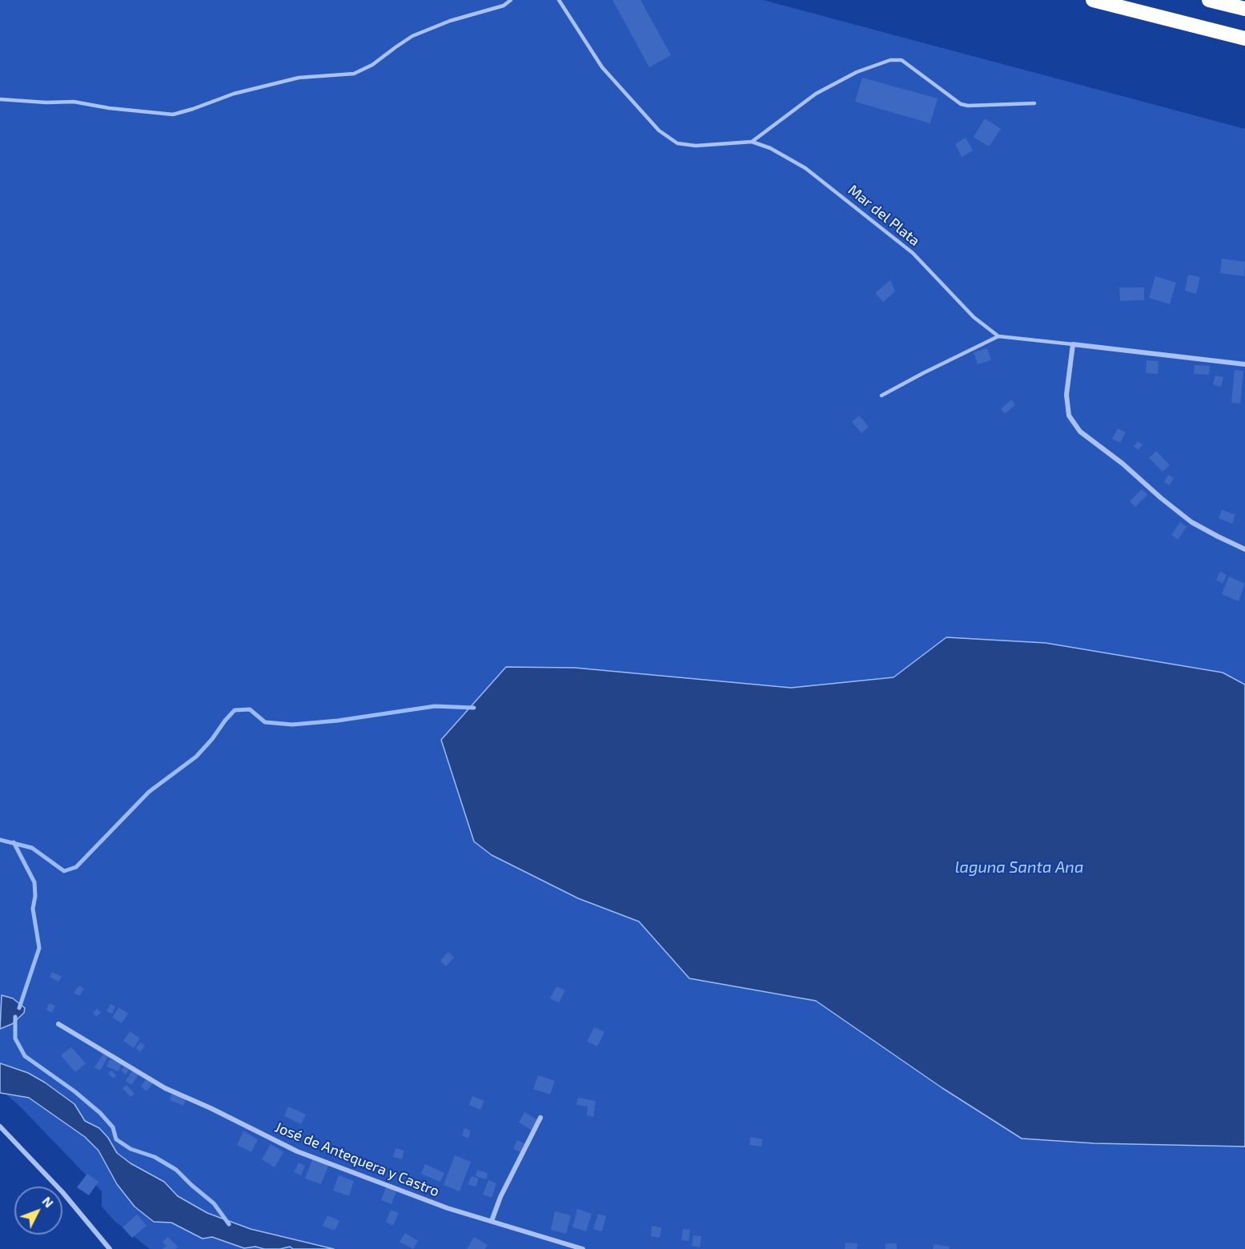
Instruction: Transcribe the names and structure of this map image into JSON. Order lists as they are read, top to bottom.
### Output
{
  "streets": {
    "street": ["José de Antequera y Castro"],
    "lane": ["Mar del Plata"]
  },
  "water": ["laguna Santa Ana"],
  "north": "top right"
}
